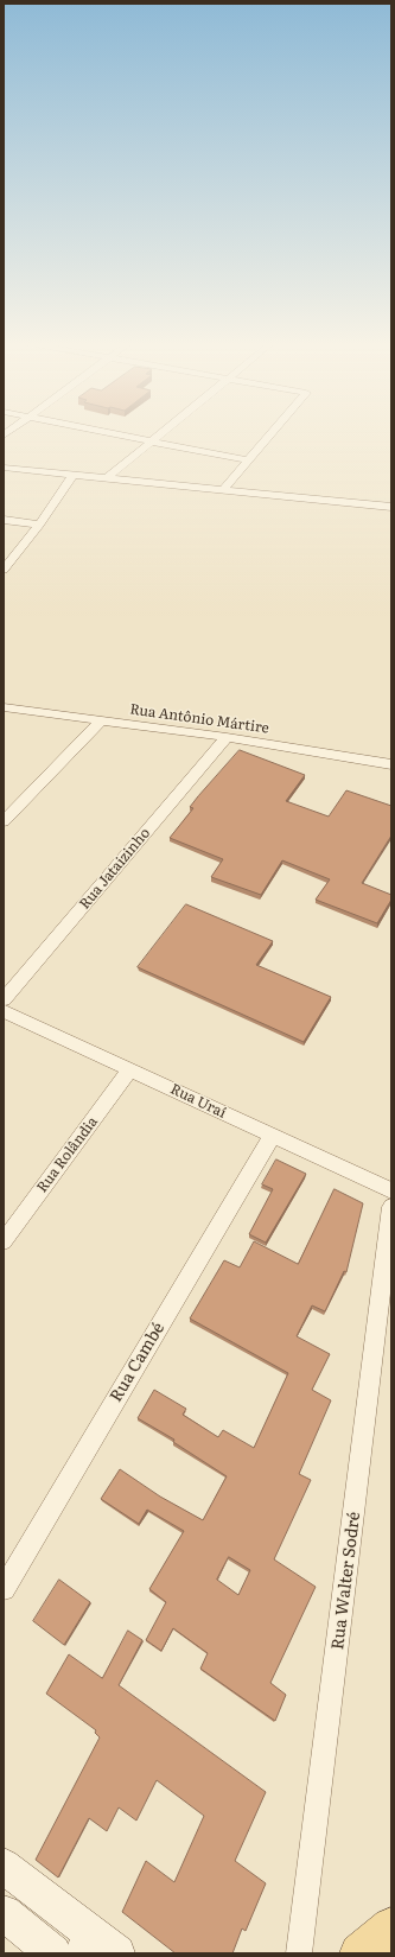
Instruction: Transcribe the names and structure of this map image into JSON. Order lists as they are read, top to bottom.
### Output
{
  "streets": {
    "street": [
      "Rua Antônio Mártire",
      "Rua Jataizinho",
      "Rua Uraí",
      "Rua Rolândia",
      "Rua Cambé",
      "Rua Walter Sodré"
    ]
  },
  "crossings": [
    ["Rua Antônio Mártire", "Rua Jataizinho"],
    ["Rua Uraí", "Rua Rolândia"],
    ["Rua Uraí", "Rua Cambé"]
  ]
}
